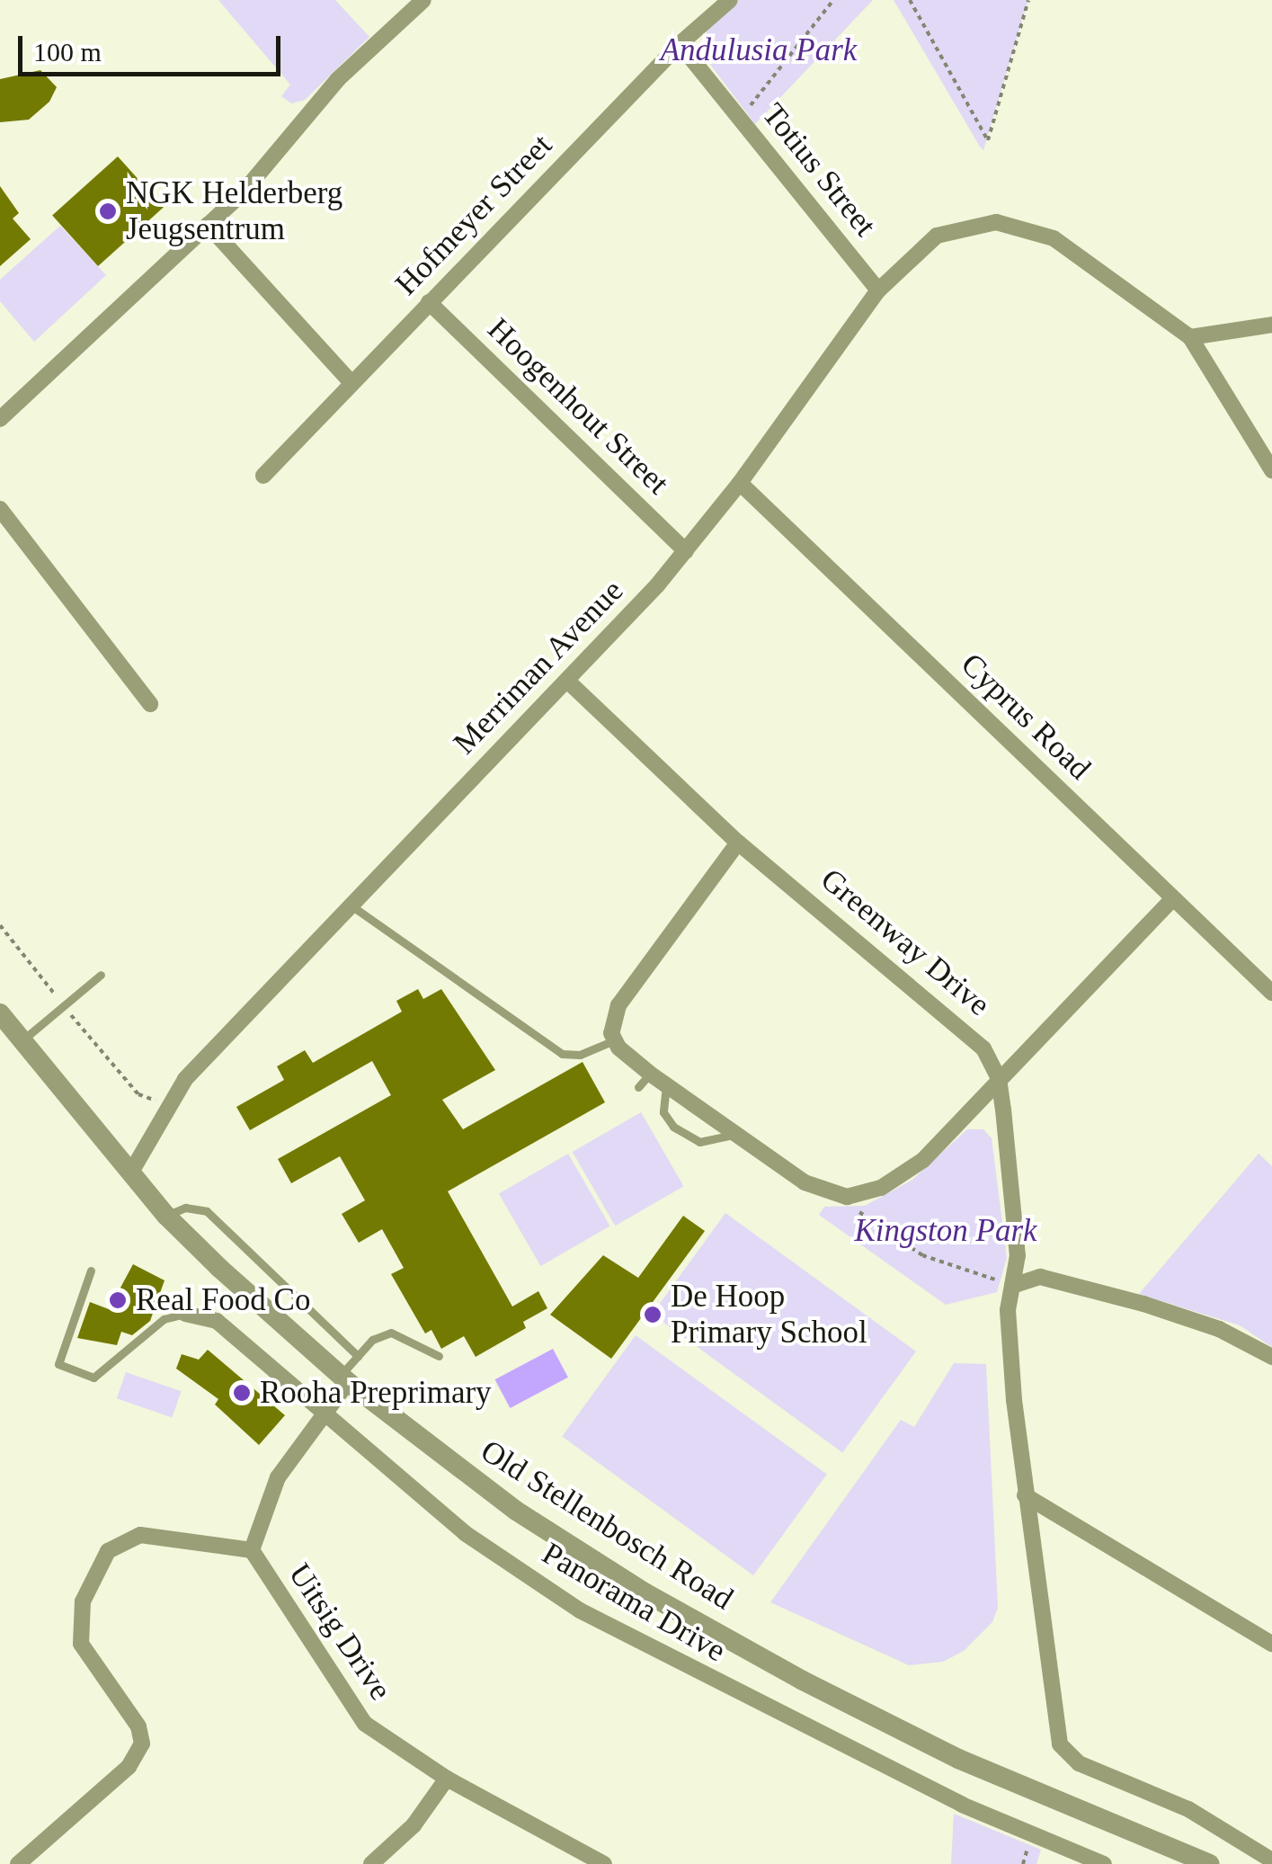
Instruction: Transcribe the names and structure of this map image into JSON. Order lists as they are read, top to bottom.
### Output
{
  "streets": {
    "street": [
      "Totius Street",
      "Hofmeyer Street",
      "Hoogenhout Street",
      "Merriman Avenue",
      "Cyprus Road",
      "Greenway Drive",
      "Old Stellenbosch Road",
      "Panorama Drive",
      "Uitsig Drive"
    ]
  },
  "crossings": [
    ["Totius Street", "Hofmeyer Street"],
    ["Totius Street", "Merriman Avenue"],
    ["Hofmeyer Street", "Hoogenhout Street"],
    ["Hoogenhout Street", "Merriman Avenue"],
    ["Merriman Avenue", "Cyprus Road"],
    ["Merriman Avenue", "Greenway Drive"],
    ["Merriman Avenue", "Old Stellenbosch Road"],
    ["Old Stellenbosch Road", "Uitsig Drive"],
    ["Panorama Drive", "Uitsig Drive"]
  ],
  "parks": ["Andulusia Park", "Kingston Park"],
  "places": [
    "NGK Helderberg Jeugsentrum",
    "Real Food Co",
    "De Hoop Primary School",
    "Rooha Preprimary"
  ],
  "scale_bar": "100 m"
}
